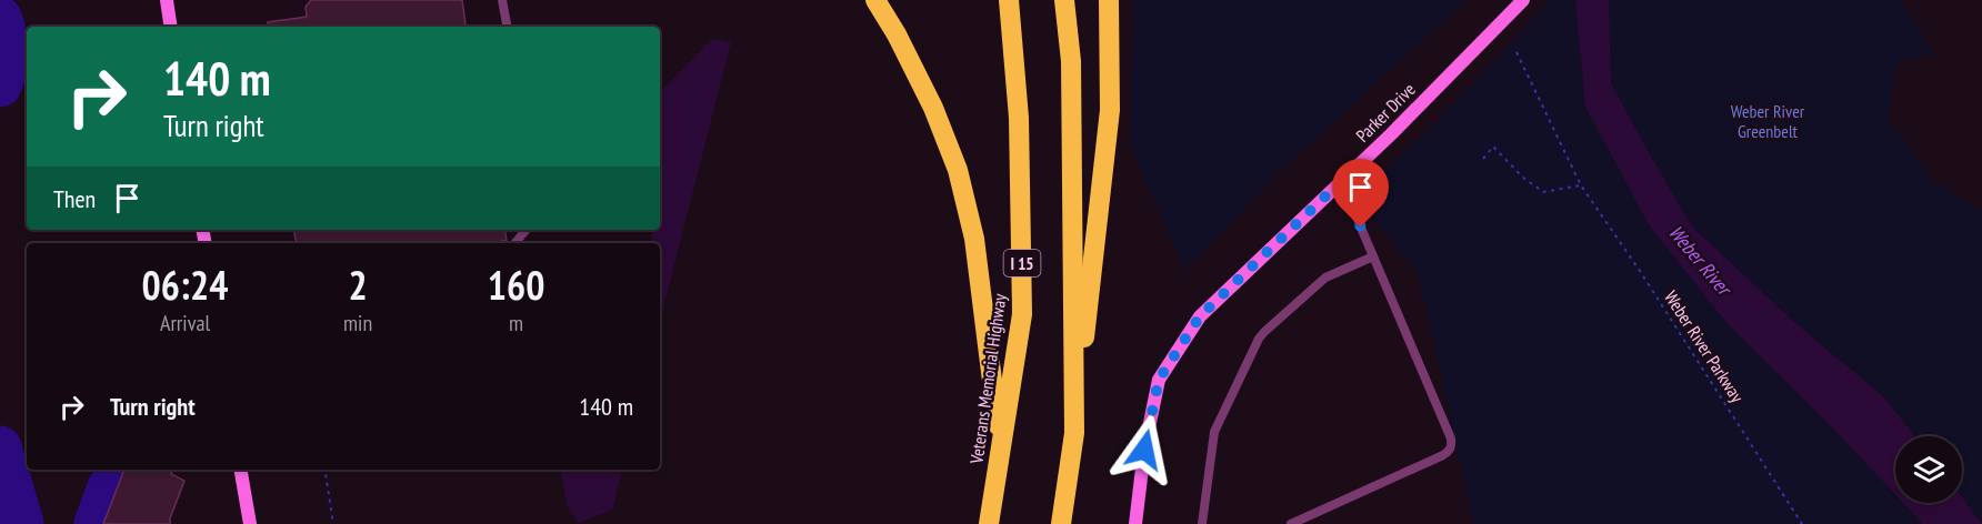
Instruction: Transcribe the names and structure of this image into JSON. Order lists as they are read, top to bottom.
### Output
{
  "streets": {
    "highway": ["I 15", "Veterans Memorial Highway"],
    "street": ["Parker Drive"],
    "path": ["Weber River Parkway"]
  },
  "water": ["Weber River"],
  "parks": ["Weber River Greenbelt"],
  "page": {
    "turn": ["140 m", "Turn right"],
    "then": "Then",
    "eta": [
      "06:24",
      "Arrival",
      "2",
      "min",
      "160",
      "m"
    ],
    "list": [
      {
        "name": "Turn right",
        "value": "140 m"
      }
    ]
  }
}
